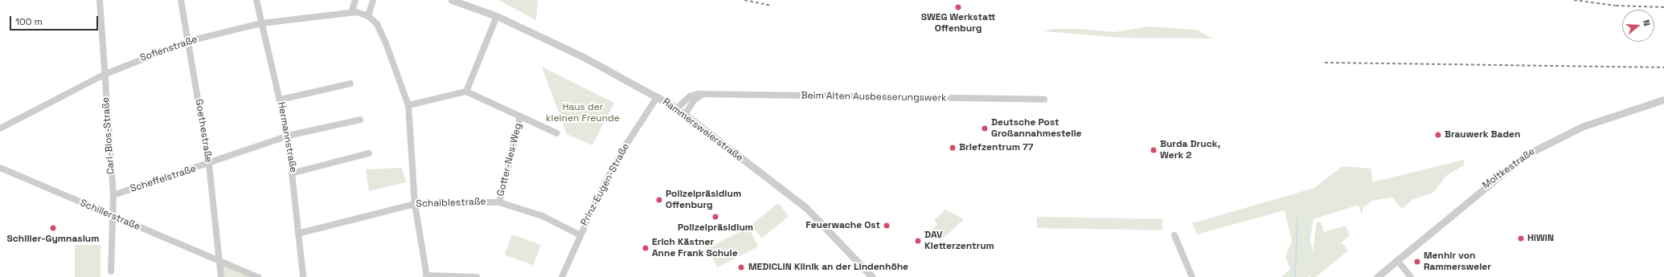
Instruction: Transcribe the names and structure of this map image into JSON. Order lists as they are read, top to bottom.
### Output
{
  "streets": {
    "street": [
      "Sofienstraße",
      "Beim Alten Ausbesserungswerk",
      "Rammersweierstraße",
      "Goethestraße",
      "Carl-Blos-Straße",
      "Hermannstraße",
      "Gotter-Nes-Weg",
      "Moltkestraße",
      "Scheffelstraße",
      "Prinz-Eugen-Straße",
      "Schaiblestraße",
      "Schillerstraße"
    ]
  },
  "crossings": [
    ["Sofienstraße", "Goethestraße"],
    ["Sofienstraße", "Carl-Blos-Straße"],
    ["Sofienstraße", "Hermannstraße"],
    ["Beim Alten Ausbesserungswerk", "Rammersweierstraße"],
    ["Rammersweierstraße", "Prinz-Eugen-Straße"],
    ["Goethestraße", "Scheffelstraße"],
    ["Goethestraße", "Schillerstraße"],
    ["Carl-Blos-Straße", "Scheffelstraße"],
    ["Carl-Blos-Straße", "Schillerstraße"],
    ["Hermannstraße", "Scheffelstraße"],
    ["Hermannstraße", "Schaiblestraße"],
    ["Gotter-Nes-Weg", "Schaiblestraße"],
    ["Prinz-Eugen-Straße", "Schaiblestraße"]
  ],
  "parks": ["Haus der kleinen Freunde"],
  "places": [
    "SWEG Werkstatt Offenburg",
    "Deutsche Post Großannahmestelle",
    "Brauwerk Baden",
    "Briefzentrum 77",
    "Burda Druck, Werk 2",
    "Polizeipräsidium Offenburg",
    "Polizeipräsidium",
    "Feuerwache Ost",
    "Schiller-Gymnasium",
    "HIWIN",
    "DAV Kletterzentrum",
    "Erich Kästner Anne Frank Schule",
    "Menhir von Rammersweier",
    "MEDICLIN Klinik an der Lindenhöhe"
  ],
  "scale_bar": "100 m",
  "north": "right"
}
